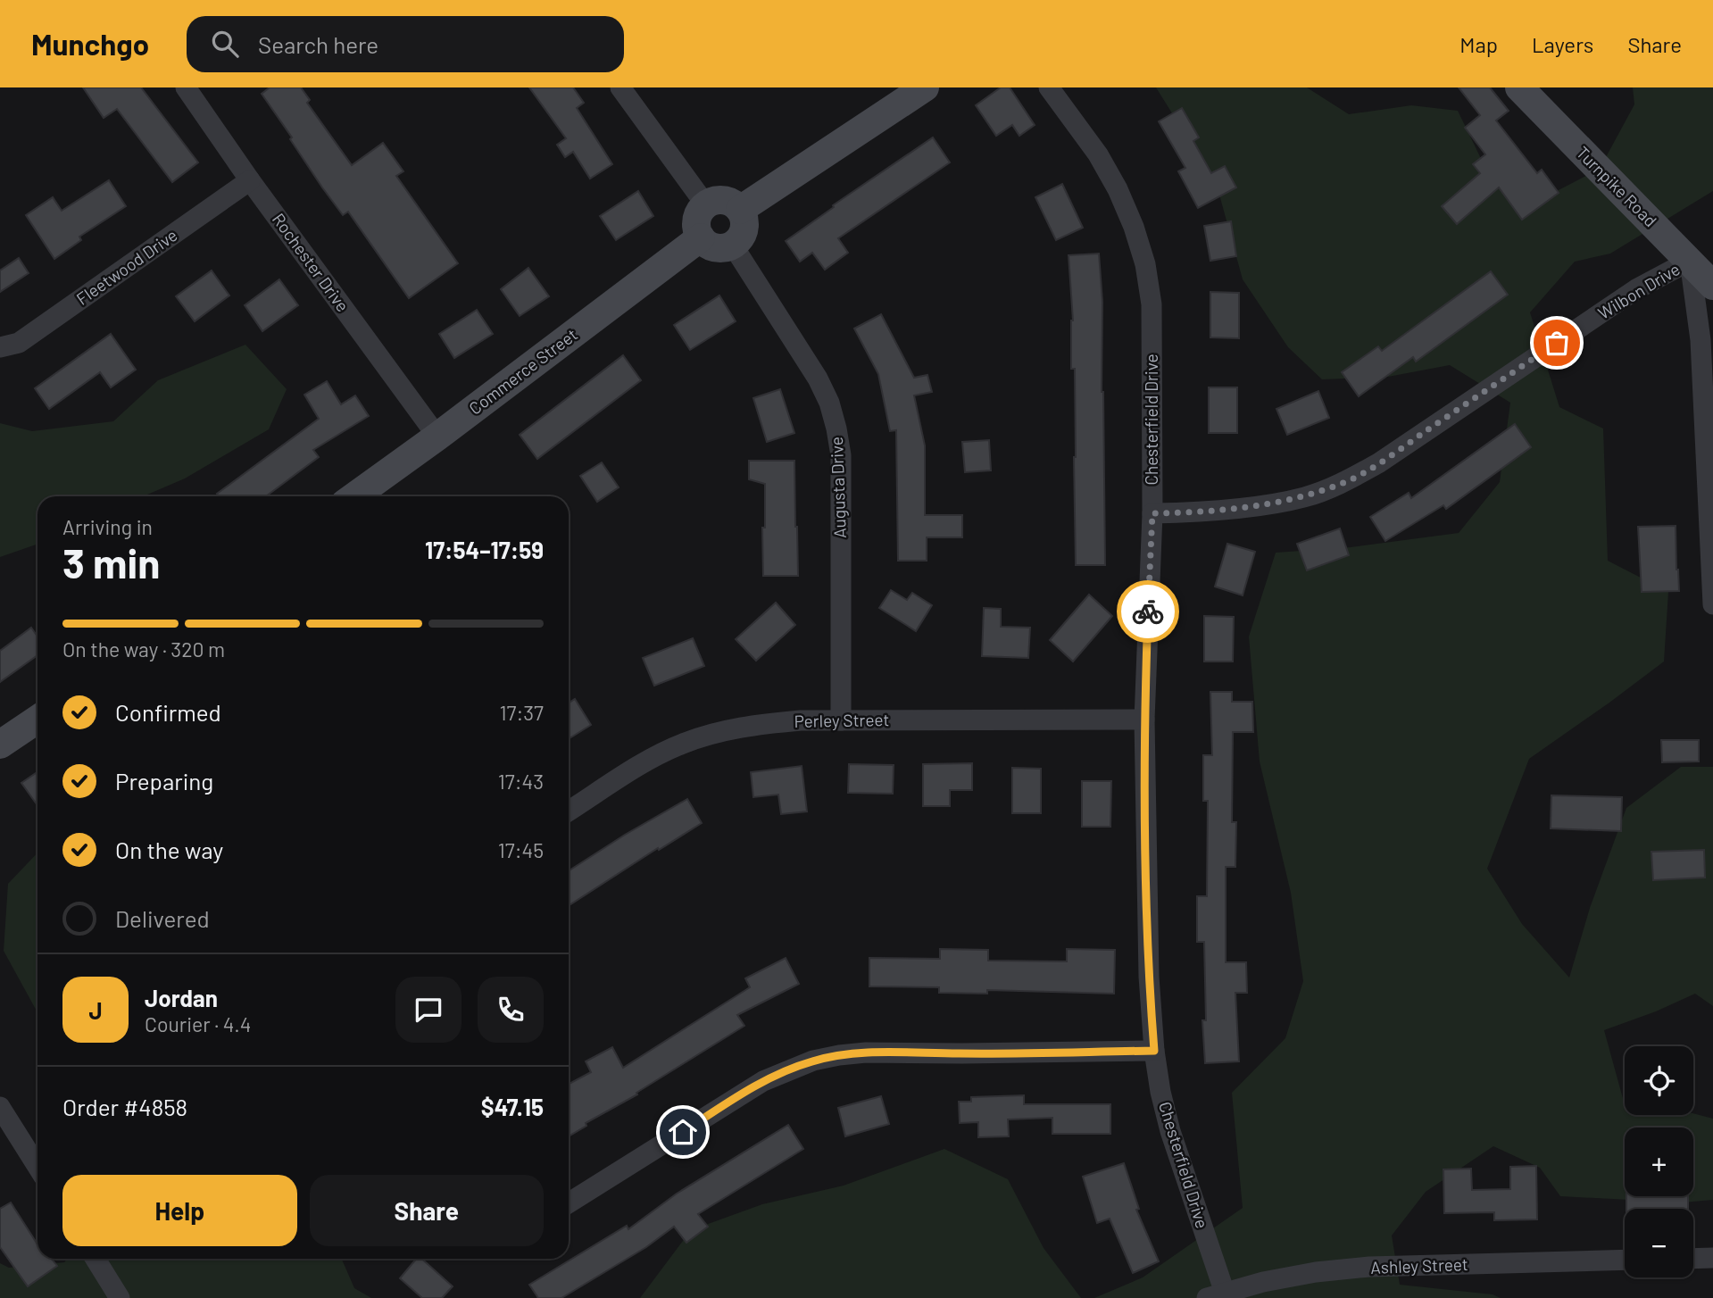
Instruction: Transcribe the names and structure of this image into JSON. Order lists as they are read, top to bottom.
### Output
{
  "streets": {
    "street": [
      "Turnpike Road",
      "Rochester Drive",
      "Fleetwood Drive",
      "Wilbon Drive",
      "Commerce Street",
      "Chesterfield Drive",
      "Augusta Drive",
      "Perley Street",
      "Ashley Street"
    ]
  },
  "crossings": [
    ["Turnpike Road", "Wilbon Drive"],
    ["Rochester Drive", "Fleetwood Drive"],
    ["Rochester Drive", "Commerce Street"],
    ["Wilbon Drive", "Chesterfield Drive"],
    ["Commerce Street", "Augusta Drive"],
    ["Chesterfield Drive", "Perley Street"],
    ["Chesterfield Drive", "Ashley Street"],
    ["Augusta Drive", "Perley Street"]
  ],
  "page": {
    "header": "Munchgo",
    "search": "Search here",
    "nav": ["Map", "Layers", "Share"],
    "heading": ["3 min", "Arriving in", "17:54–17:59"],
    "panel": [
      "Jordan",
      "Courier · 4.4",
      "Order #4858",
      "$47.15"
    ],
    "bar": "On the way · 320 m",
    "list": [
      ["Confirmed", "17:37"],
      ["Preparing", "17:43"],
      ["On the way", "17:45"],
      "Delivered"
    ],
    "round": "J",
    "map_buttons": ["+", "−"],
    "buttons": ["Help", "Share"]
  }
}
